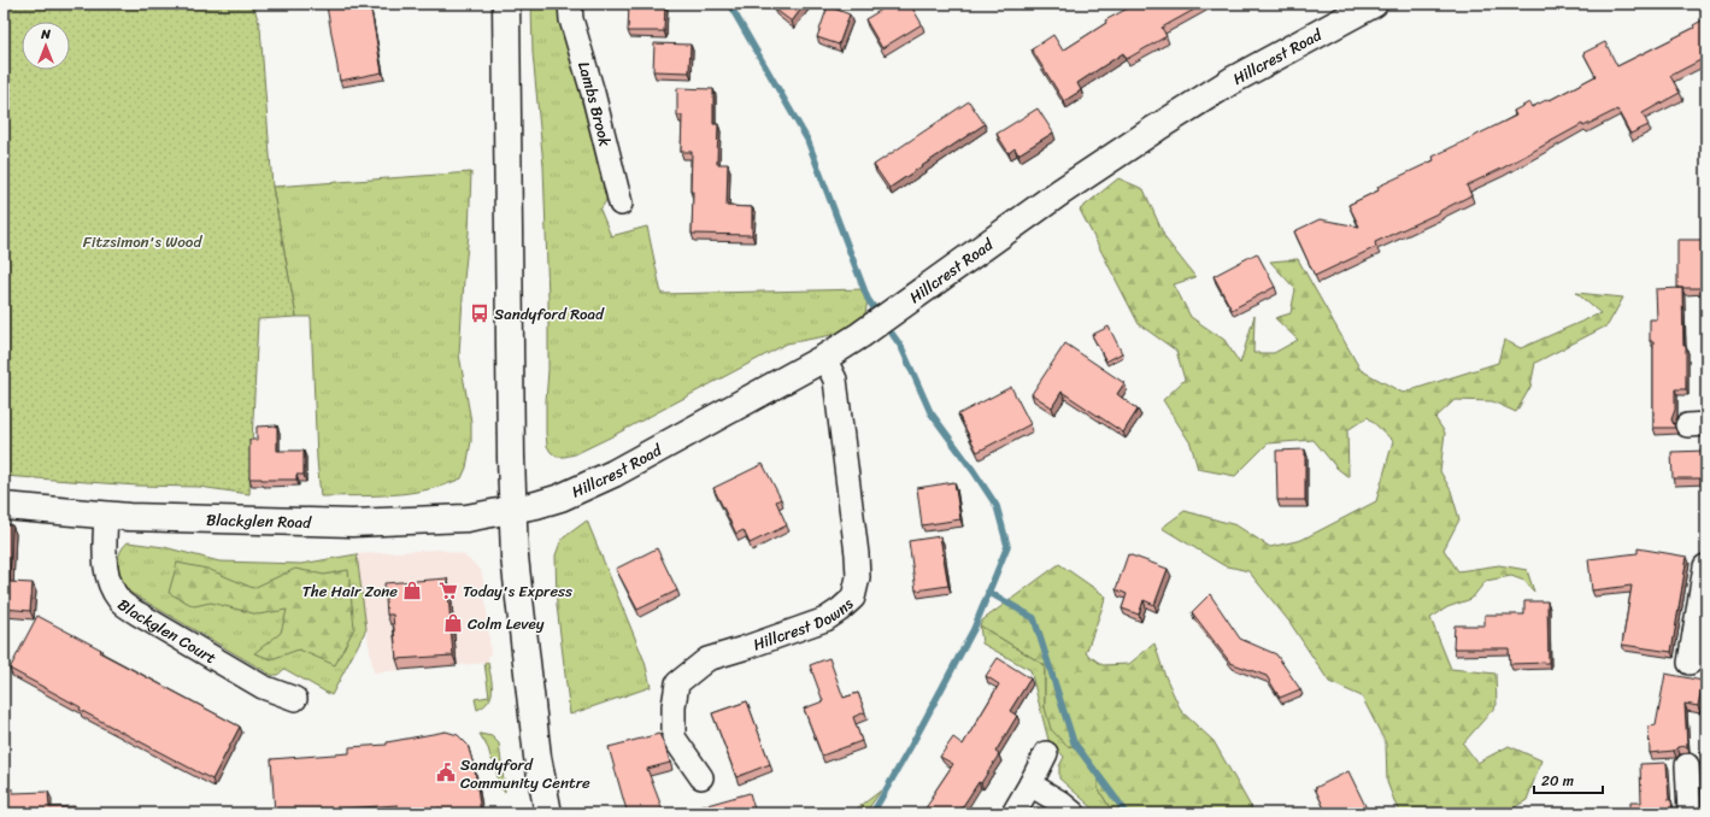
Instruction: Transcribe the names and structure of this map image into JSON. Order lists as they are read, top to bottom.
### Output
{
  "streets": {
    "street": [
      "Hillcrest Road",
      "Lambs Brook",
      "Blackglen Road",
      "Hillcrest Downs",
      "Blackglen Court"
    ]
  },
  "crossings": [
    ["Hillcrest Road", "Blackglen Road"],
    ["Hillcrest Road", "Hillcrest Downs"],
    ["Blackglen Road", "Blackglen Court"]
  ],
  "parks": ["Fitzsimon's Wood"],
  "places": {
    "bus stop": ["Sandyford Road"],
    "shop": ["The Hair Zone", "Colm Levey"],
    "supermarket": ["Today's Express"],
    "public building": ["Sandyford Community Centre"]
  },
  "scale_bar": "20 m",
  "north": "top"
}
